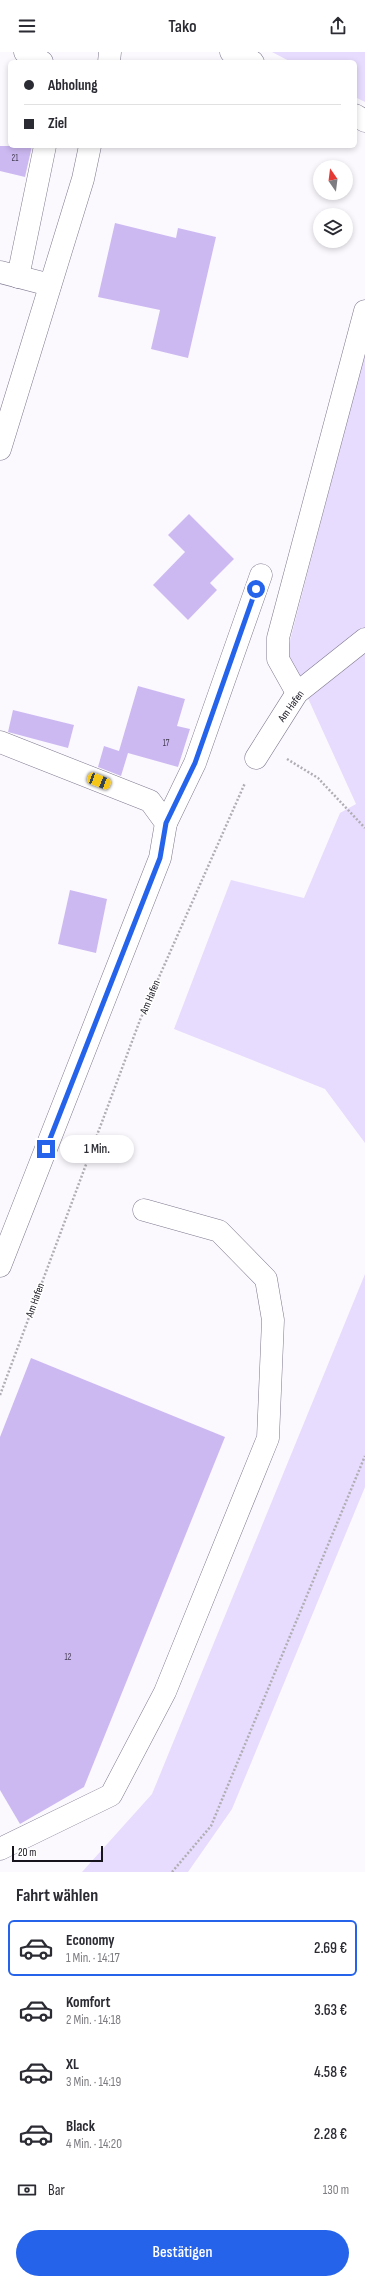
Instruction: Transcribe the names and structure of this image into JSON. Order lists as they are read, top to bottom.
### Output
{
  "streets": {
    "lane": ["Am Hafen"]
  },
  "house_numbers": ["21", "17", "12"],
  "scale_bar": "20 m",
  "north": "top",
  "page": {
    "header": "Tako",
    "banner": ["Abholung", "Ziel"],
    "bubble": "1 Min.",
    "scale": "20 m",
    "heading": "Fahrt wählen",
    "list": [
      {
        "name": "Economy",
        "note": "1 Min. · 14:17",
        "value": "2.69 €"
      },
      {
        "name": "Komfort",
        "note": "2 Min. · 14:18",
        "value": "3.63 €"
      },
      {
        "name": "XL",
        "note": "3 Min. · 14:19",
        "value": "4.58 €"
      },
      {
        "name": "Black",
        "note": "4 Min. · 14:20",
        "value": "2.28 €"
      }
    ],
    "pay": ["Bar", "130 m"],
    "buttons": "Bestätigen"
  }
}
